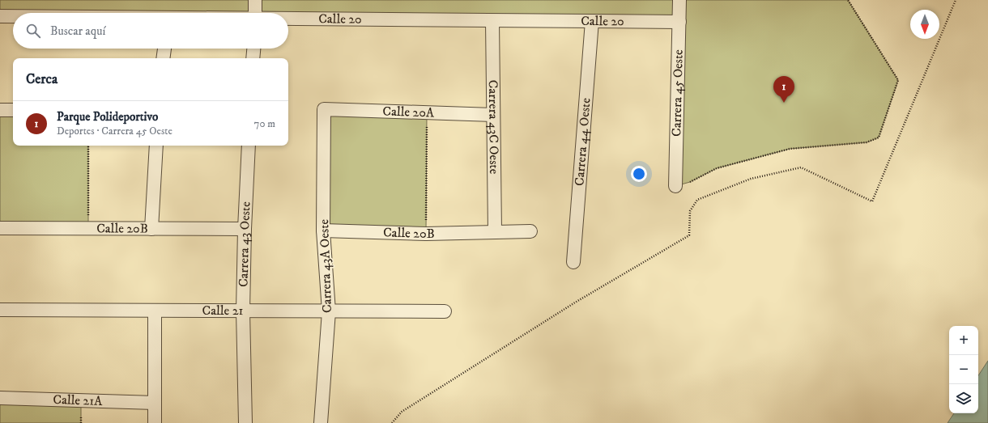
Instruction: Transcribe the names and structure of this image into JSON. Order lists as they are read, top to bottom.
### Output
{
  "streets": {
    "street": [
      "Calle 20",
      "Carrera 45 Oeste",
      "Calle 20A",
      "Carrera 43C Oeste",
      "Carrera 44 Oeste",
      "Calle 20B",
      "Carrera 43 Oeste",
      "Carrera 43A Oeste",
      "Calle 21",
      "Calle 21A"
    ]
  },
  "crossings": [
    ["Calle 20", "Carrera 45 Oeste"],
    ["Calle 20", "Carrera 43C Oeste"],
    ["Calle 20", "Carrera 44 Oeste"],
    ["Calle 20A", "Carrera 43C Oeste"],
    ["Calle 20A", "Carrera 43A Oeste"],
    ["Carrera 43C Oeste", "Calle 20B"],
    ["Calle 20B", "Carrera 43 Oeste"],
    ["Calle 20B", "Carrera 43A Oeste"],
    ["Carrera 43 Oeste", "Calle 21"],
    ["Carrera 43A Oeste", "Calle 21"]
  ],
  "north": "bottom",
  "page": {
    "search": "Buscar aquí",
    "heading": "Cerca",
    "pins": "1",
    "list": [
      {
        "mark": "1",
        "name": "Parque Polideportivo",
        "note": "Deportes · Carrera 45 Oeste",
        "value": "70 m"
      }
    ],
    "map_buttons": ["+", "−"]
  }
}
